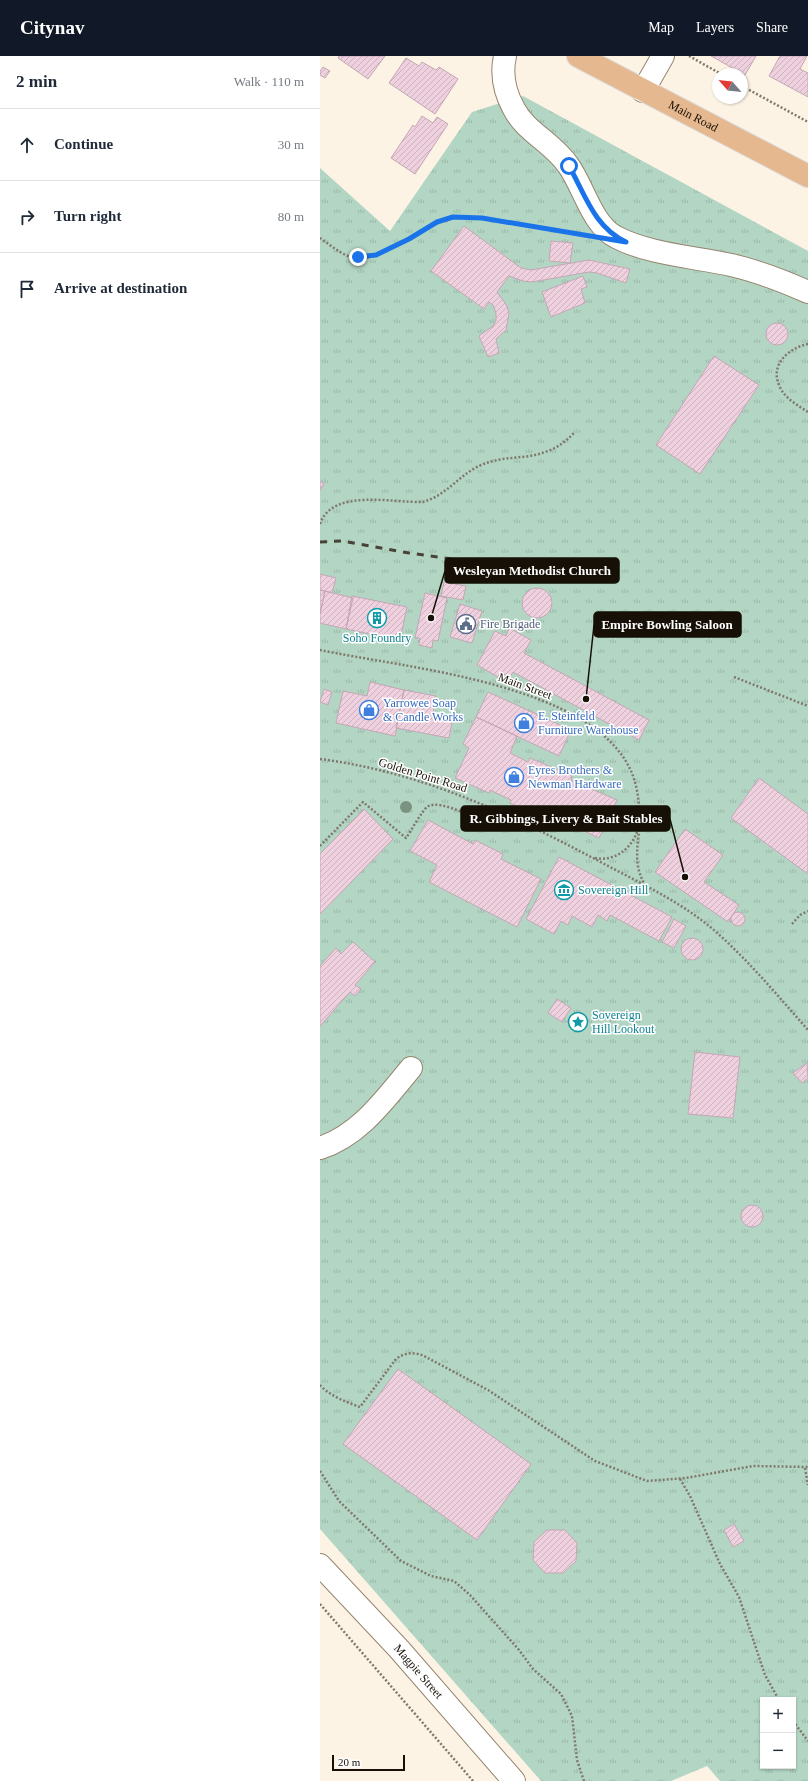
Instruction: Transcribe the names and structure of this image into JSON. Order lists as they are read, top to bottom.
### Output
{
  "streets": {
    "main road": ["Main Road"],
    "street": ["Magpie Street"],
    "path": ["Main Street", "Golden Point Road"]
  },
  "crossings": [
    ["Main Street", "Golden Point Road"]
  ],
  "places": {
    "building": ["Soho Foundry"],
    "other": ["Wesleyan Methodist Church", "Empire Bowling Saloon", "R. Gibbings, Livery & Bait Stables"],
    "public building": ["Fire Brigade"],
    "shop": ["Yarrowee Soap & Candle Works", "E. Steinfeld Furniture Warehouse", "Eyres Brothers & Newman Hardware"],
    "museum": ["Sovereign Hill"],
    "place": ["Sovereign Hill Lookout"]
  },
  "scale_bar": "20 m",
  "north": "top left",
  "page": {
    "header": "Citynav",
    "nav": ["Map", "Layers", "Share"],
    "heading": ["2 min", "Walk · 110 m"],
    "list": [
      ["Continue", "30 m"],
      ["Turn right", "80 m"],
      "Arrive at destination"
    ],
    "map_buttons": ["+", "−"],
    "scale": "20 m"
  }
}
